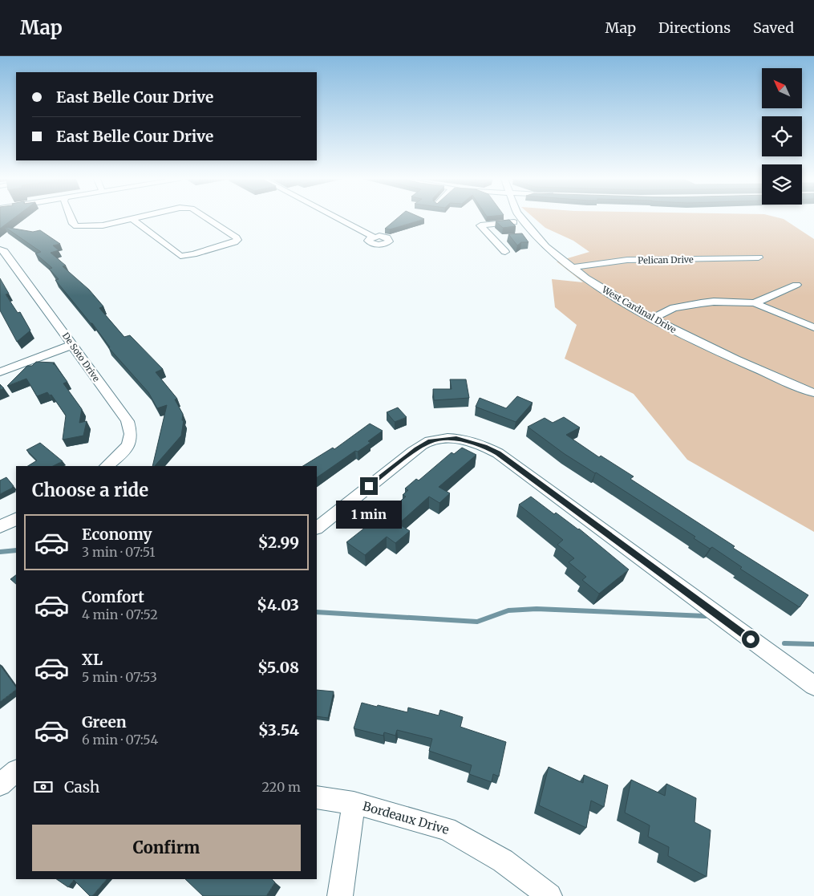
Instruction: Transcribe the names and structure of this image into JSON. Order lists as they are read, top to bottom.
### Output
{
  "streets": {
    "street": [
      "Pelican Drive",
      "West Cardinal Drive",
      "De Soto Drive",
      "Bordeaux Drive"
    ]
  },
  "crossings": [
    ["Pelican Drive", "West Cardinal Drive"]
  ],
  "north": "top left",
  "page": {
    "header": "Map",
    "nav": ["Map", "Directions", "Saved"],
    "banner": ["East Belle Cour Drive", "East Belle Cour Drive"],
    "heading": "Choose a ride",
    "bubble": "1 min",
    "list": [
      {
        "name": "Economy",
        "note": "3 min · 07:51",
        "value": "$2.99"
      },
      {
        "name": "Comfort",
        "note": "4 min · 07:52",
        "value": "$4.03"
      },
      {
        "name": "XL",
        "note": "5 min · 07:53",
        "value": "$5.08"
      },
      {
        "name": "Green",
        "note": "6 min · 07:54",
        "value": "$3.54"
      }
    ],
    "pay": ["Cash", "220 m"],
    "buttons": "Confirm"
  }
}
